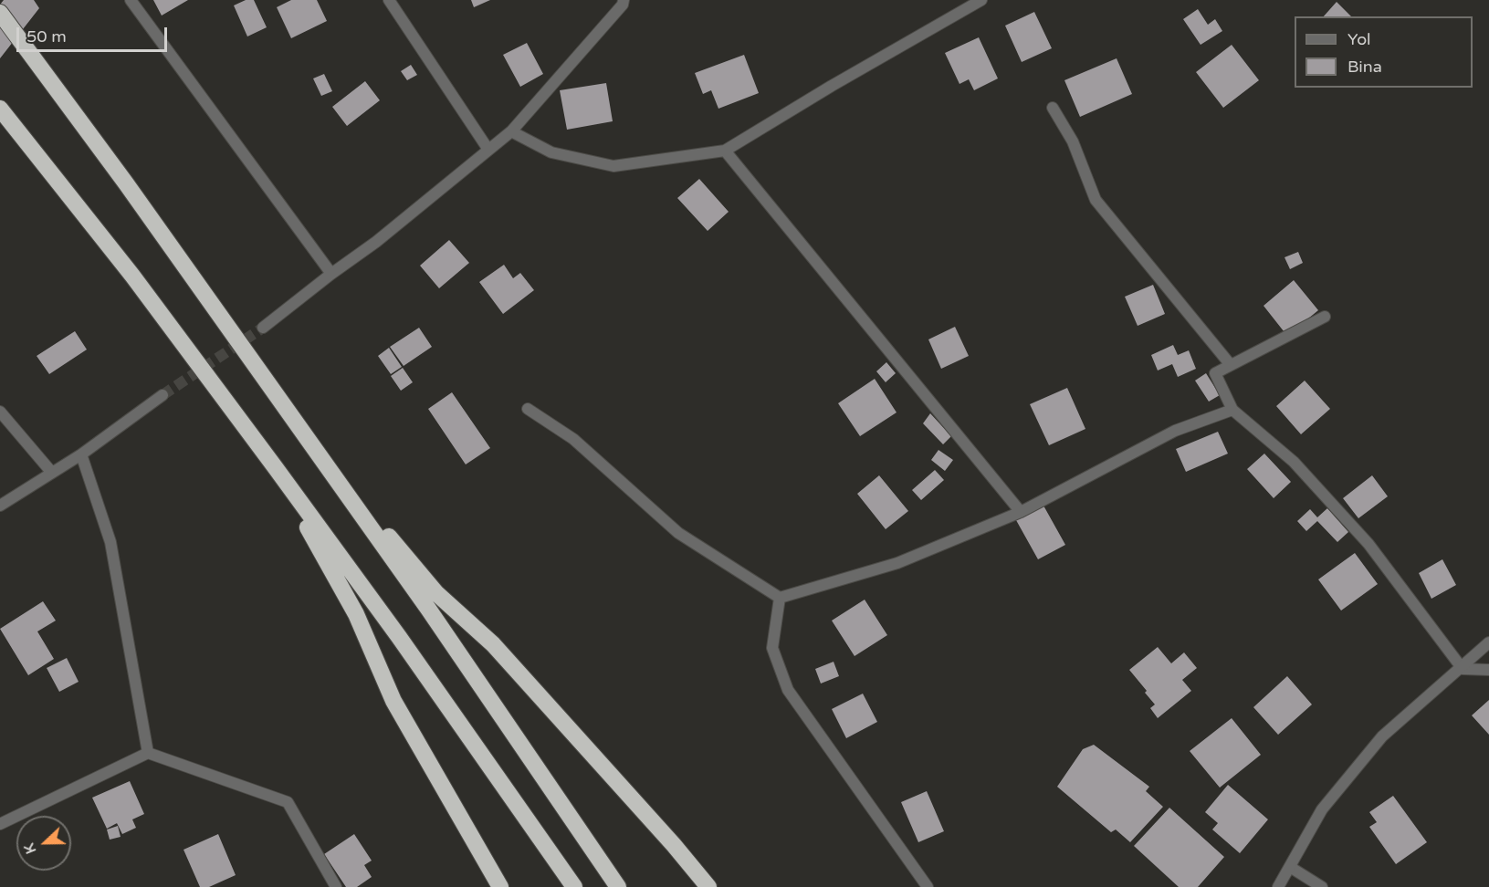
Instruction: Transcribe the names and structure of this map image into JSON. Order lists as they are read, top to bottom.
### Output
{
  "legend": ["Yol", "Bina"],
  "scale_bar": "50 m",
  "north": "left"
}
